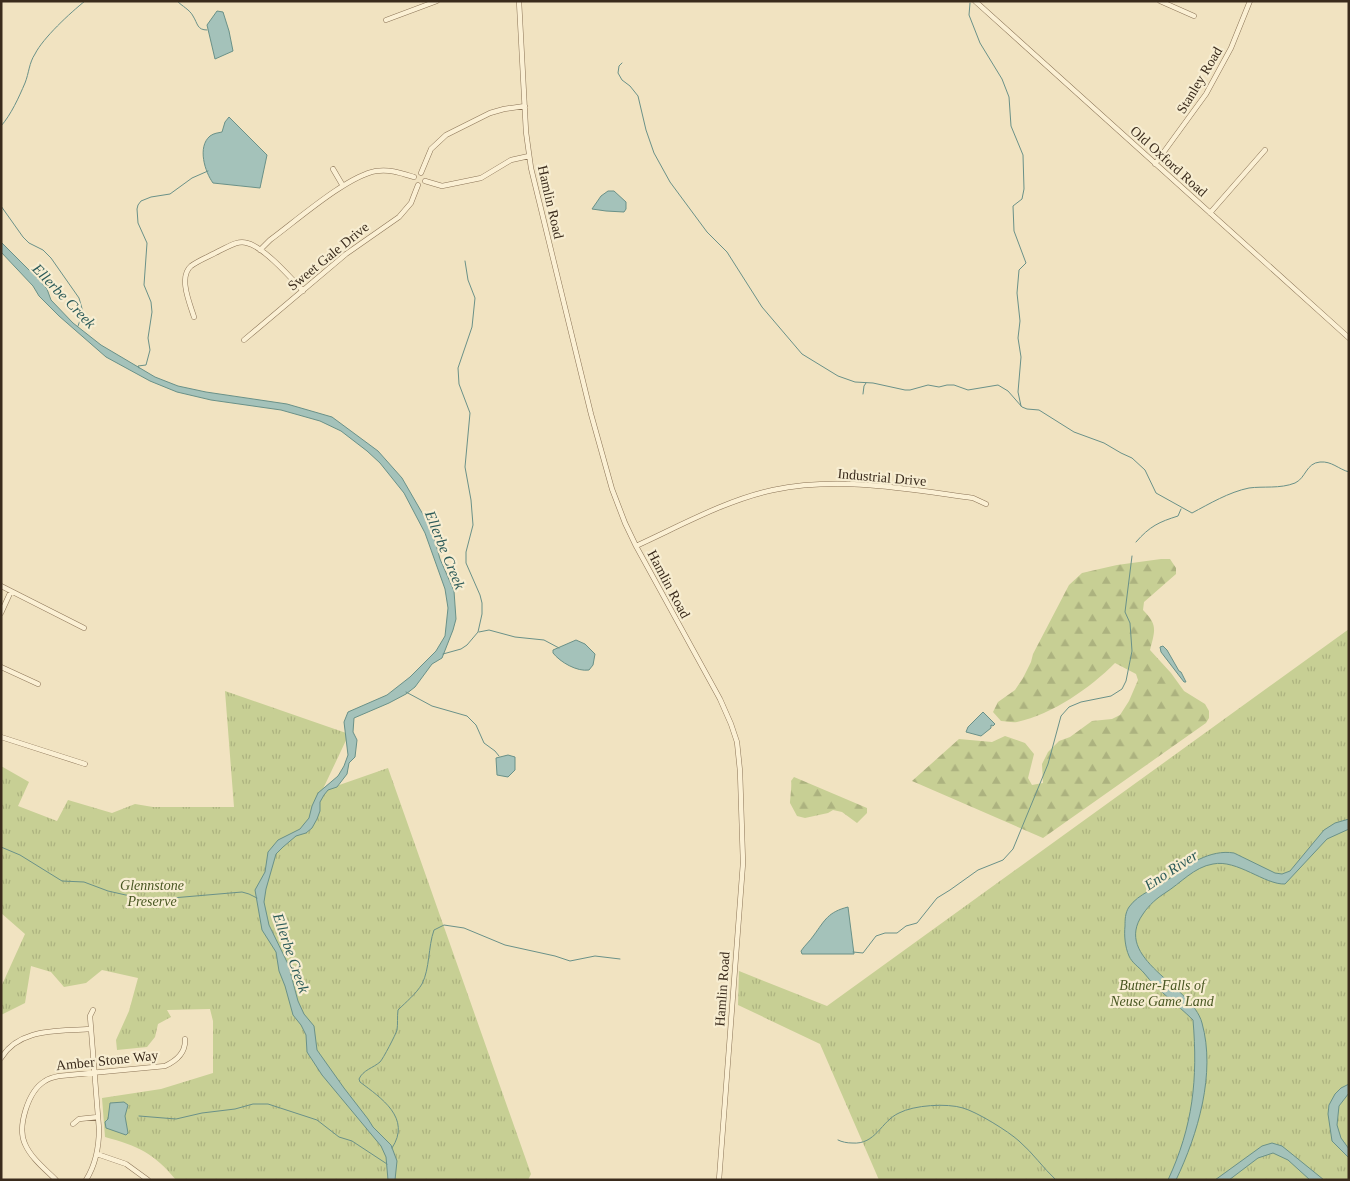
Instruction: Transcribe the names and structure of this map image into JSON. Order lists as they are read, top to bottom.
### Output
{
  "streets": {
    "street": [
      "Stanley Road",
      "Old Oxford Road",
      "Hamlin Road",
      "Sweet Gale Drive",
      "Industrial Drive",
      "Amber Stone Way"
    ]
  },
  "crossings": [
    ["Stanley Road", "Old Oxford Road"],
    ["Hamlin Road", "Industrial Drive"]
  ],
  "water": ["Ellerbe Creek", "Eno River"],
  "parks": ["Glennstone Preserve", "Butner-Falls of Neuse Game Land"]
}
